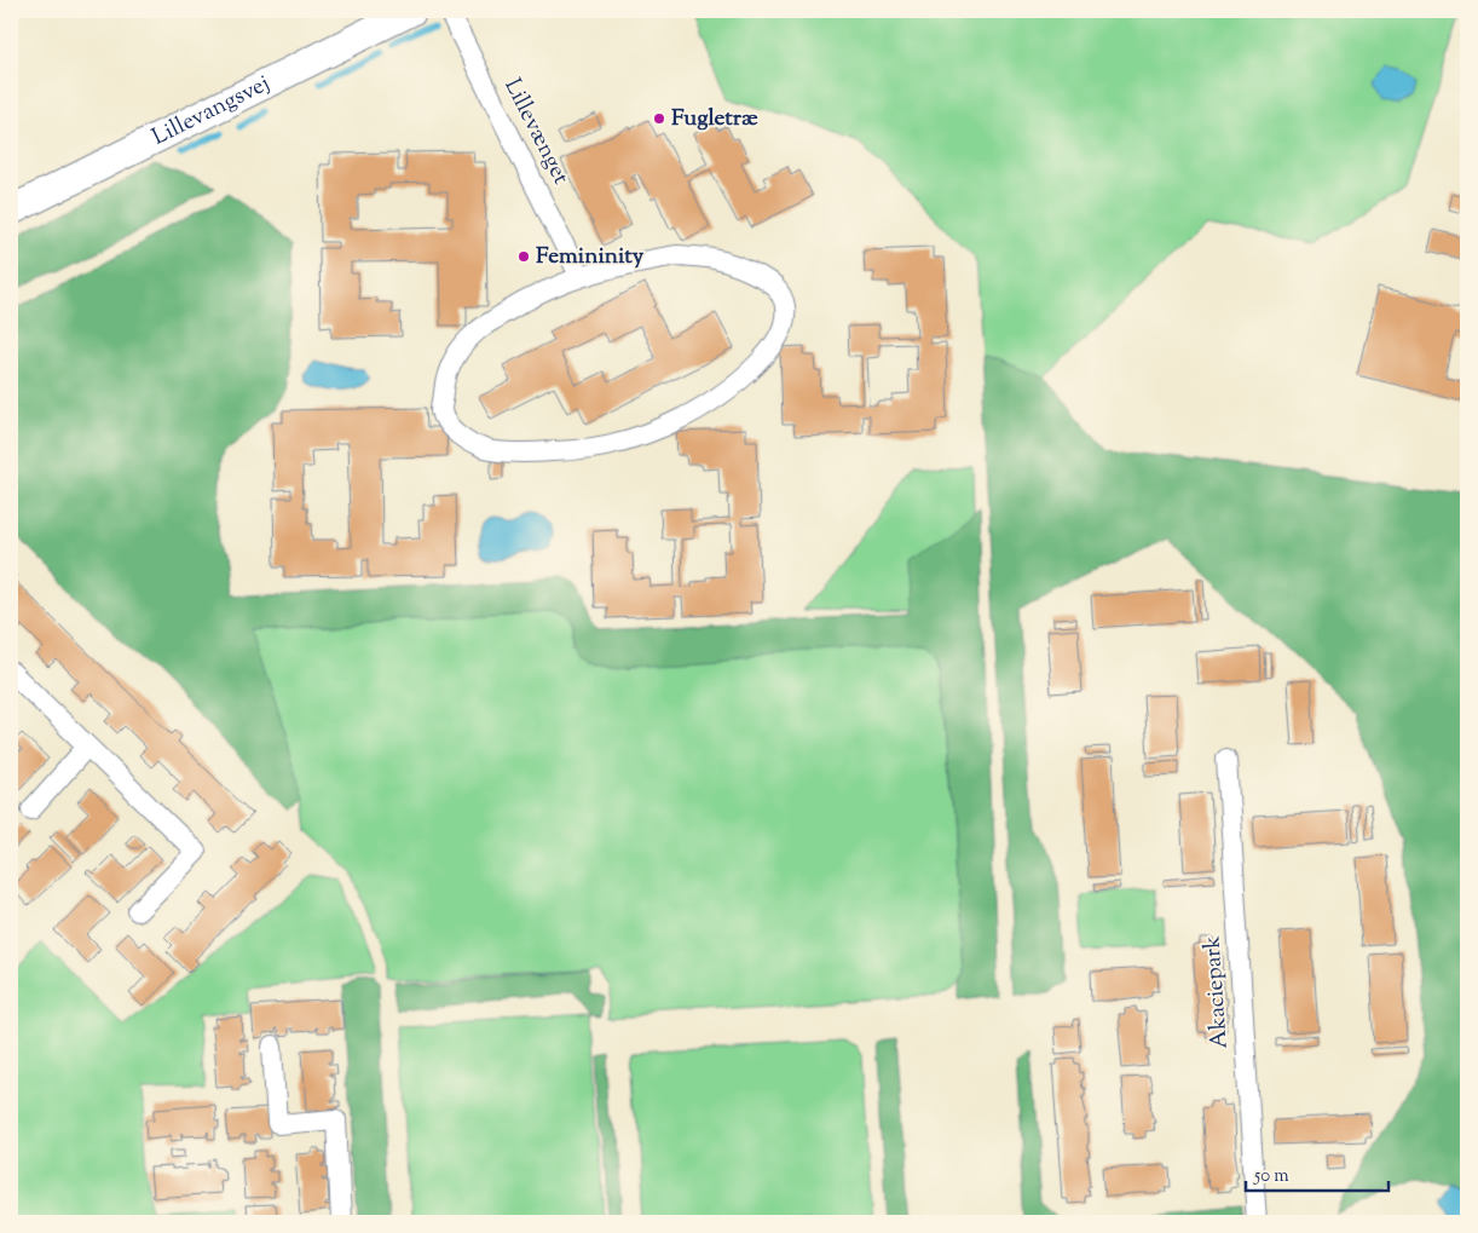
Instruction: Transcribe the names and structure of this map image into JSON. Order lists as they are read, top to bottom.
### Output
{
  "streets": {
    "street": ["Lillevangsvej", "Lillevænget", "Akaciepark"]
  },
  "places": ["Fugletræ", "Femininity"],
  "scale_bar": "50 m"
}
